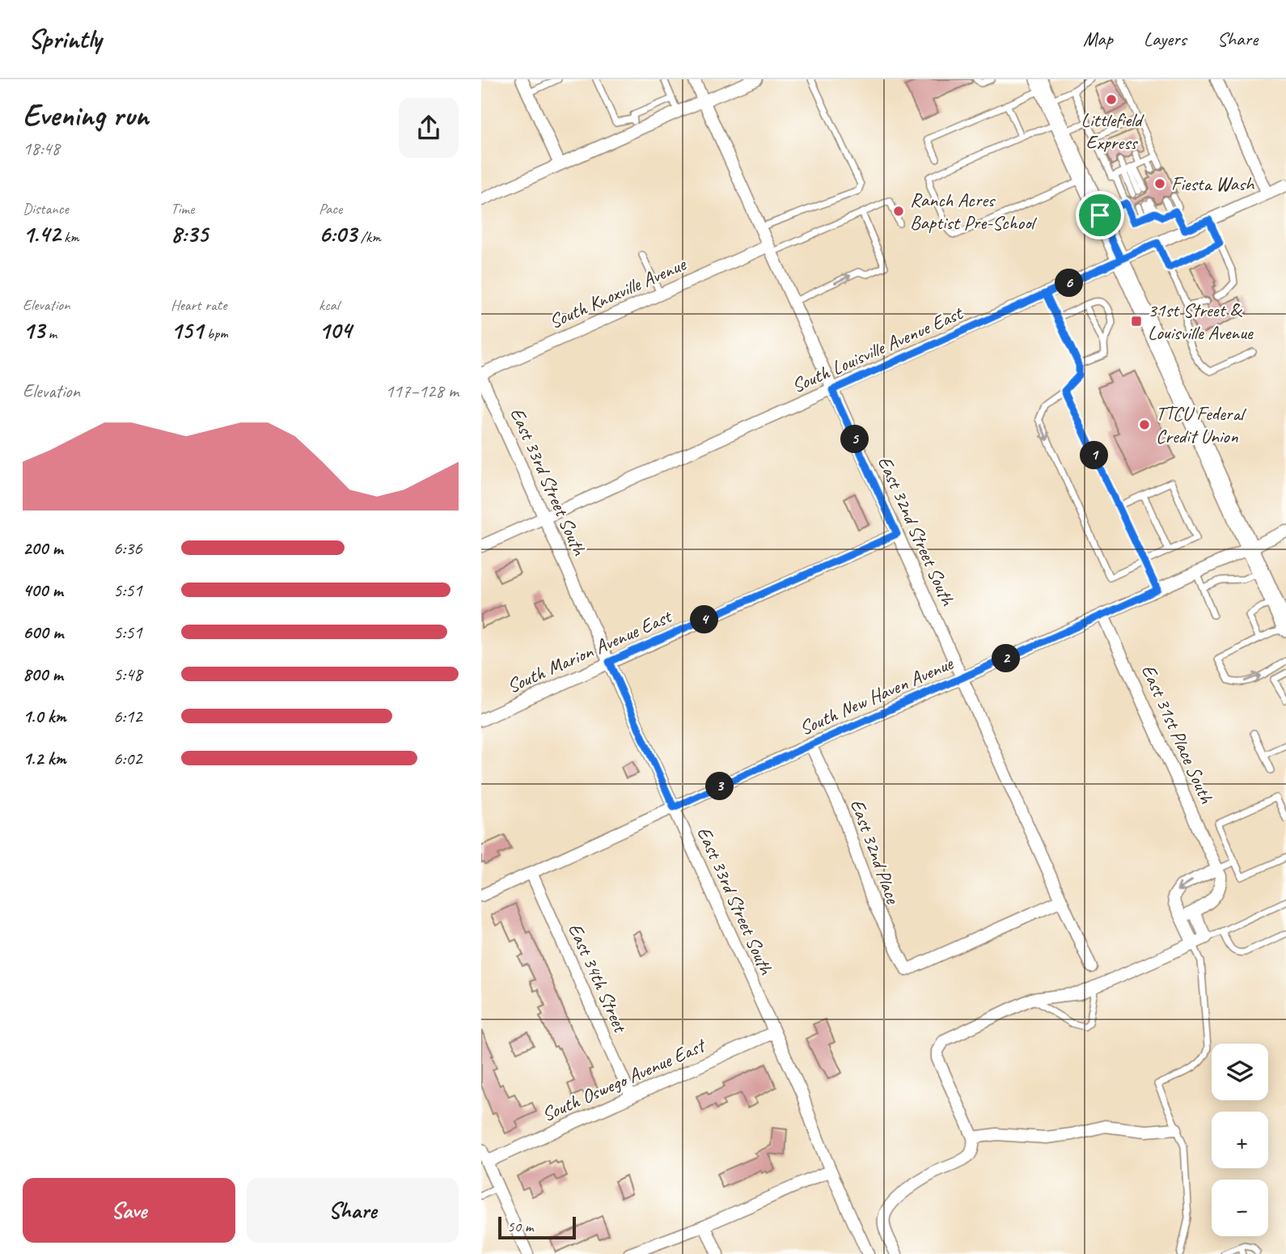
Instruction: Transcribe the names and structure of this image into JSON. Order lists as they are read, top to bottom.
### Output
{
  "streets": {
    "street": [
      "South Knoxville Avenue",
      "South Louisville Avenue East",
      "East 33rd Street South",
      "East 32nd Street South",
      "South Marion Avenue East",
      "South New Haven Avenue",
      "East 31st Place South",
      "East 32nd Place",
      "East 34th Street",
      "South Oswego Avenue East"
    ]
  },
  "crossings": [
    ["South Knoxville Avenue", "East 33rd Street South"],
    ["South Knoxville Avenue", "East 32nd Street South"],
    ["South Louisville Avenue East", "East 33rd Street South"],
    ["South Louisville Avenue East", "East 32nd Street South"],
    ["East 33rd Street South", "South Marion Avenue East"],
    ["East 33rd Street South", "South New Haven Avenue"],
    ["East 33rd Street South", "South Oswego Avenue East"],
    ["East 32nd Street South", "South Marion Avenue East"],
    ["East 32nd Street South", "South New Haven Avenue"],
    ["East 32nd Street South", "East 32nd Place"],
    ["South New Haven Avenue", "East 31st Place South"],
    ["South New Haven Avenue", "East 32nd Place"],
    ["South New Haven Avenue", "East 34th Street"],
    ["East 34th Street", "South Oswego Avenue East"]
  ],
  "places": {
    "other": [
      "Littlefield Express",
      "Fiesta Wash",
      "Ranch Acres Baptist Pre-School",
      "TTCU Federal Credit Union"
    ],
    "transit": ["31st Street & Louisville Avenue"]
  },
  "scale_bar": "50 m",
  "page": {
    "header": "Sprintly",
    "nav": ["Map", "Layers", "Share"],
    "heading": ["Evening run", "18:48"],
    "stats": [
      ["Distance", "1.42 km"],
      ["Time", "8:35"],
      ["Pace", "6:03 /km"],
      ["Elevation", "13 m"],
      ["Heart rate", "151 bpm"],
      ["kcal", "104"]
    ],
    "pins": [
      "6",
      "5",
      "1",
      "4",
      "2",
      "3"
    ],
    "chart": ["Elevation", "117–128 m"],
    "list": [
      {
        "name": "200 m",
        "note": "6:36"
      },
      {
        "name": "400 m",
        "note": "5:51"
      },
      {
        "name": "600 m",
        "note": "5:51"
      },
      {
        "name": "800 m",
        "note": "5:48"
      },
      {
        "name": "1.0 km",
        "note": "6:12"
      },
      {
        "name": "1.2 km",
        "note": "6:02"
      }
    ],
    "map_buttons": ["+", "−"],
    "buttons": ["Save", "Share"],
    "scale": "50 m"
  }
}
